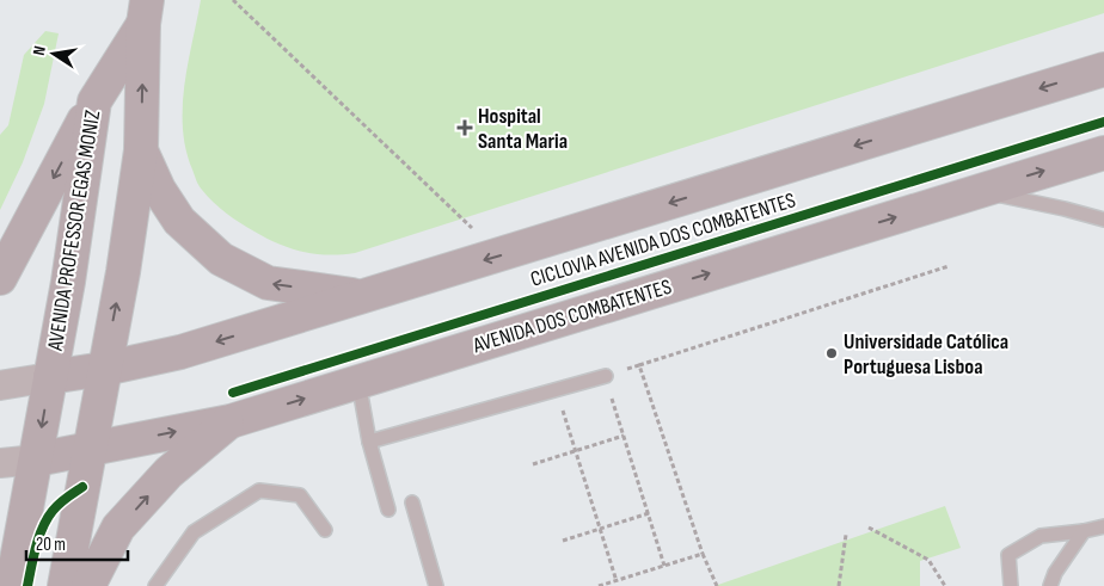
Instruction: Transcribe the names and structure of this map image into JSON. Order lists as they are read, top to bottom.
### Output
{
  "streets": {
    "main road": ["AVENIDA PROFESSOR EGAS MONIZ", "AVENIDA DOS COMBATENTES"],
    "cycle path": ["CICLOVIA AVENIDA DOS COMBATENTES"]
  },
  "crossings": [
    ["AVENIDA PROFESSOR EGAS MONIZ", "AVENIDA DOS COMBATENTES"]
  ],
  "places": {
    "health": ["Hospital Santa Maria"],
    "other": ["Universidade Católica Portuguesa Lisboa"]
  },
  "scale_bar": "20 m",
  "north": "left"
}
